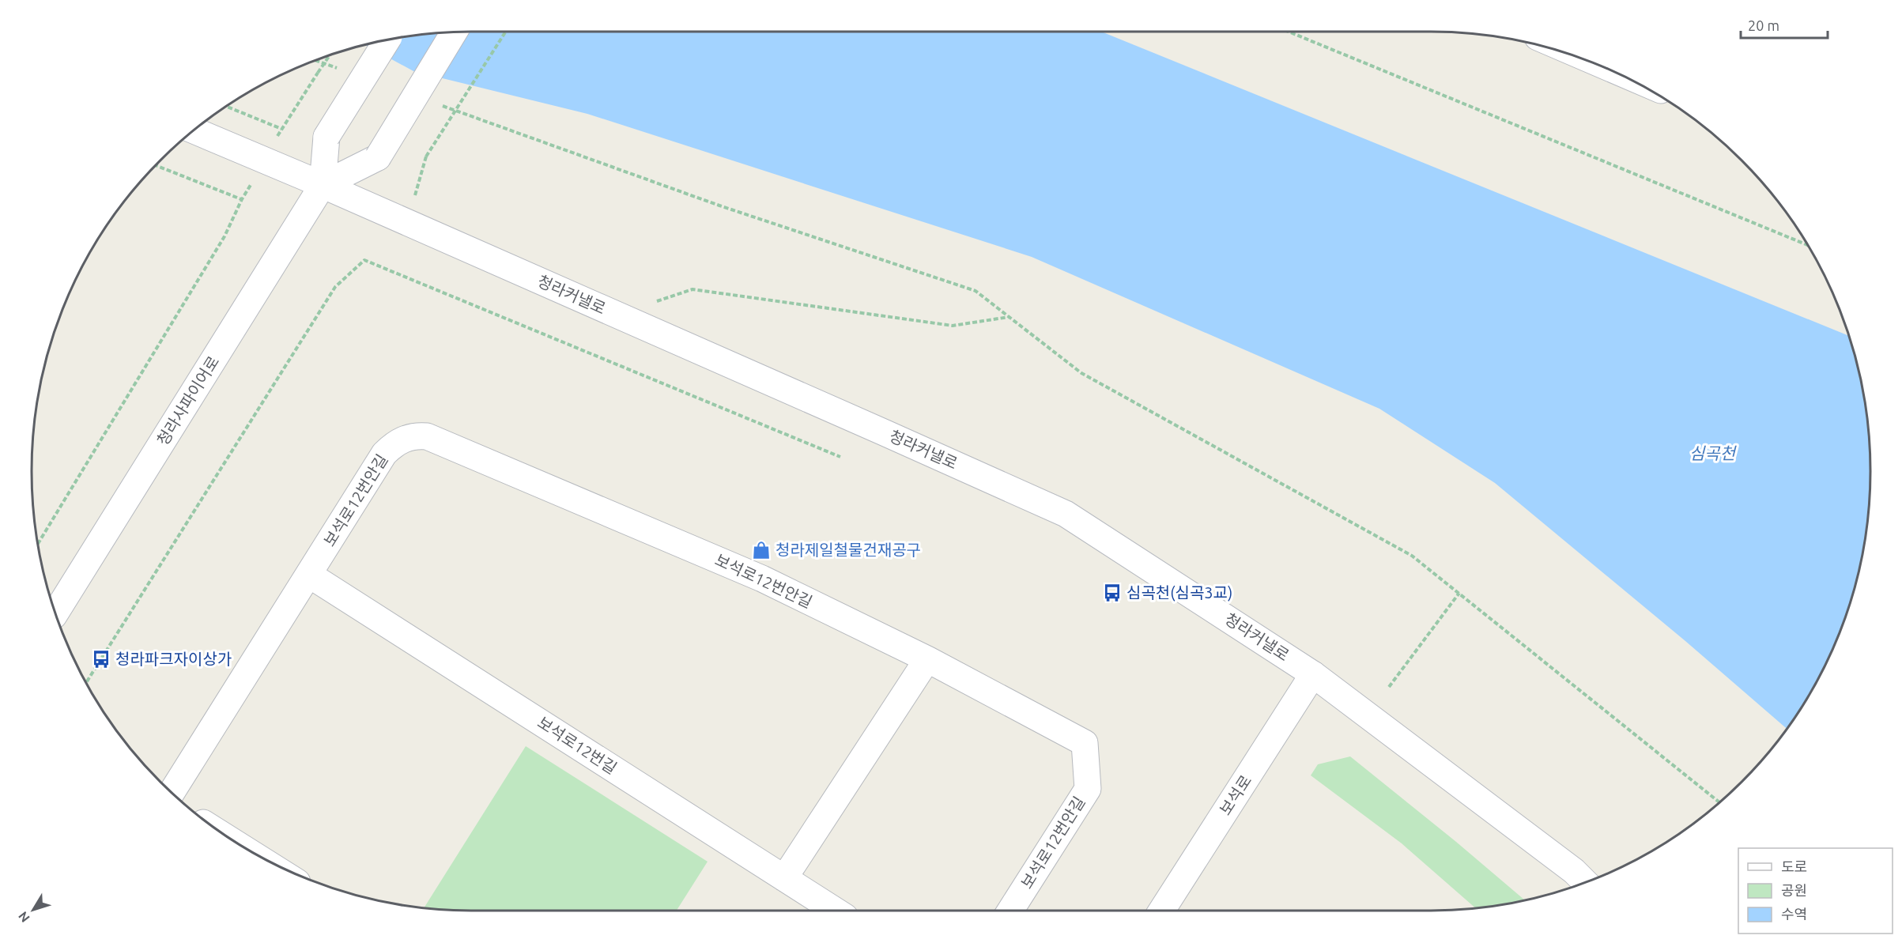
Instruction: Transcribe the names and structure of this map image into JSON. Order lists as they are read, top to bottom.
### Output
{
  "streets": {
    "street": [
      "청라커낼로",
      "청라사파이어로",
      "보석로12번안길",
      "보석로12번길",
      "보석로"
    ]
  },
  "crossings": [
    ["청라커낼로", "청라사파이어로"],
    ["청라커낼로", "보석로"],
    ["보석로12번안길", "보석로12번길"]
  ],
  "water": ["심곡천"],
  "places": {
    "shop": ["청라제일철물건재공구"],
    "bus stop": ["심곡천(심곡3교)", "청라파크자이상가"]
  },
  "legend": ["도로", "공원", "수역"],
  "scale_bar": "20 m",
  "north": "bottom left"
}
